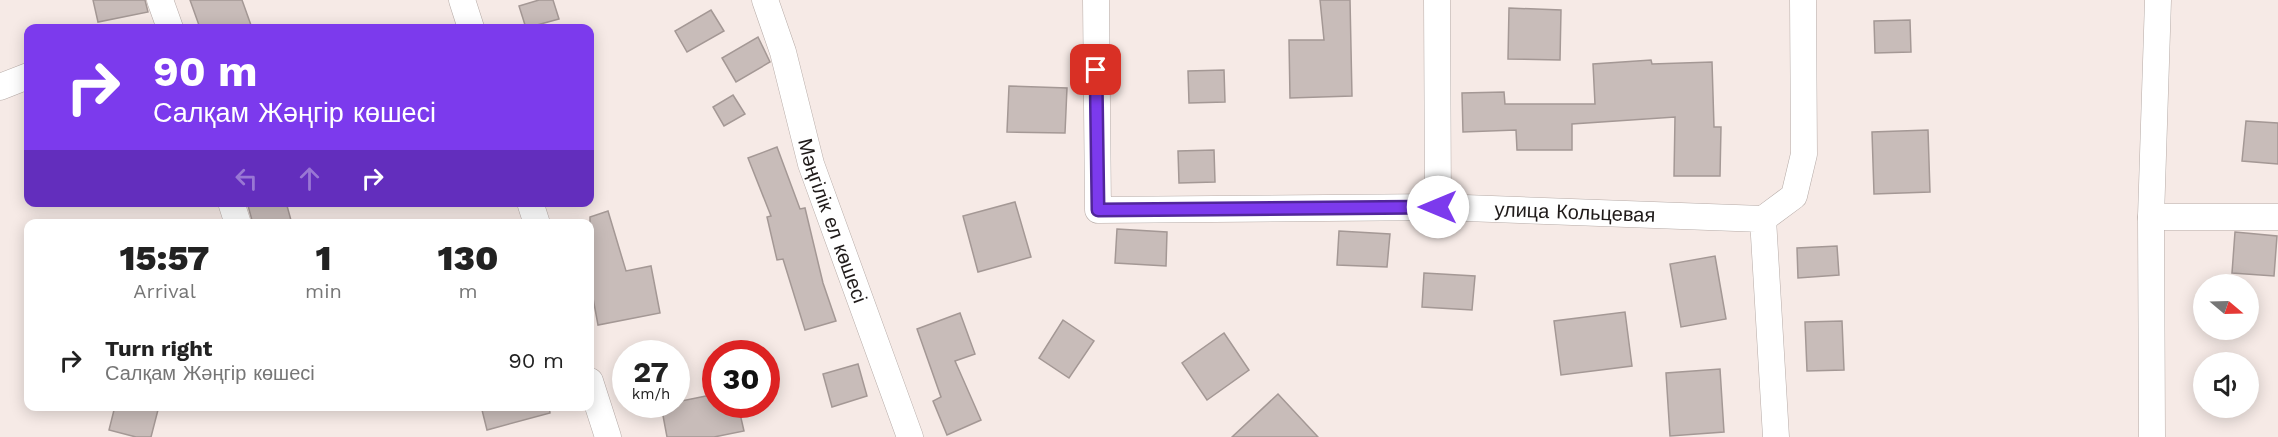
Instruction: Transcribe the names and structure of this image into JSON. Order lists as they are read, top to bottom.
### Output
{
  "streets": {
    "street": ["улица Кольцевая", "Мәңгілік ел көшесі"]
  },
  "north": "right",
  "page": {
    "turn": ["90 m", "Салқам Жәңгір көшесі"],
    "eta": [
      "15:57",
      "Arrival",
      "1",
      "min",
      "130",
      "m"
    ],
    "list": [
      {
        "name": "Turn right",
        "note": "Салқам Жәңгір көшесі",
        "value": "90 m"
      }
    ],
    "speed": "27 km/h",
    "limit": "30"
  }
}
